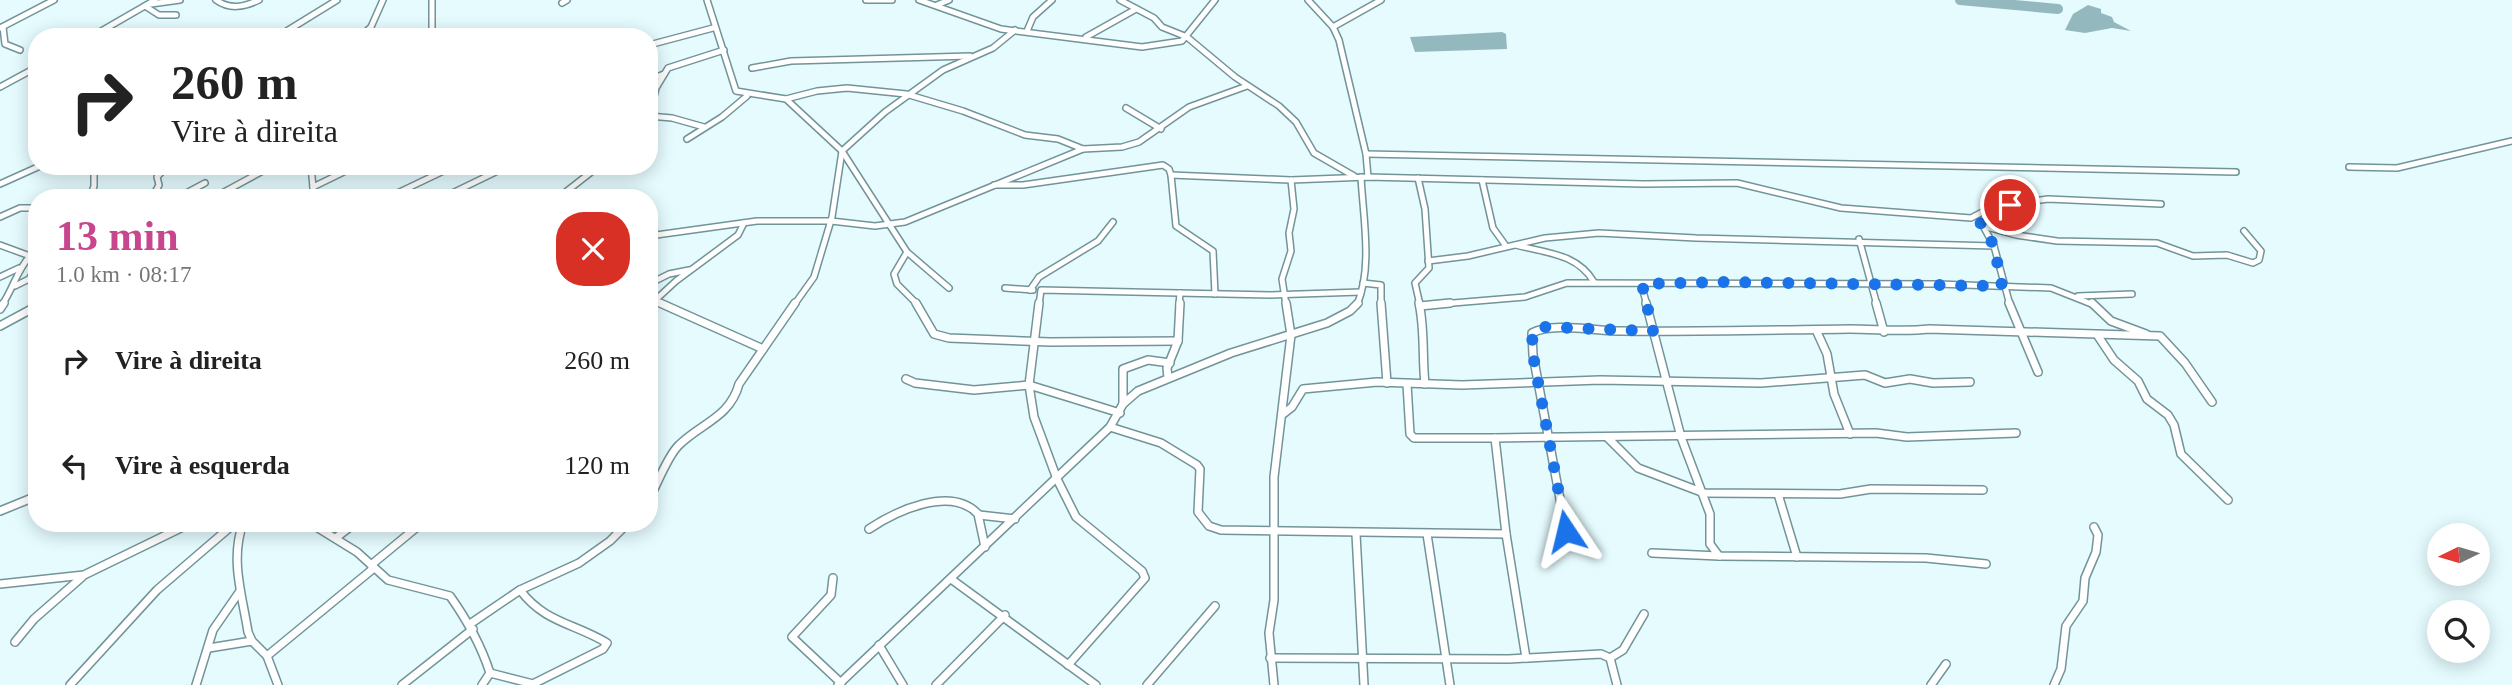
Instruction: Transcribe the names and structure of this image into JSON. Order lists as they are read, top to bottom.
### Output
{
  "north": "left",
  "page": {
    "turn": ["260 m", "Vire à direita"],
    "heading": ["13 min", "1.0 km · 08:17"],
    "list": [
      {
        "name": "Vire à direita",
        "value": "260 m"
      },
      {
        "name": "Vire à esquerda",
        "value": "120 m"
      }
    ]
  }
}
